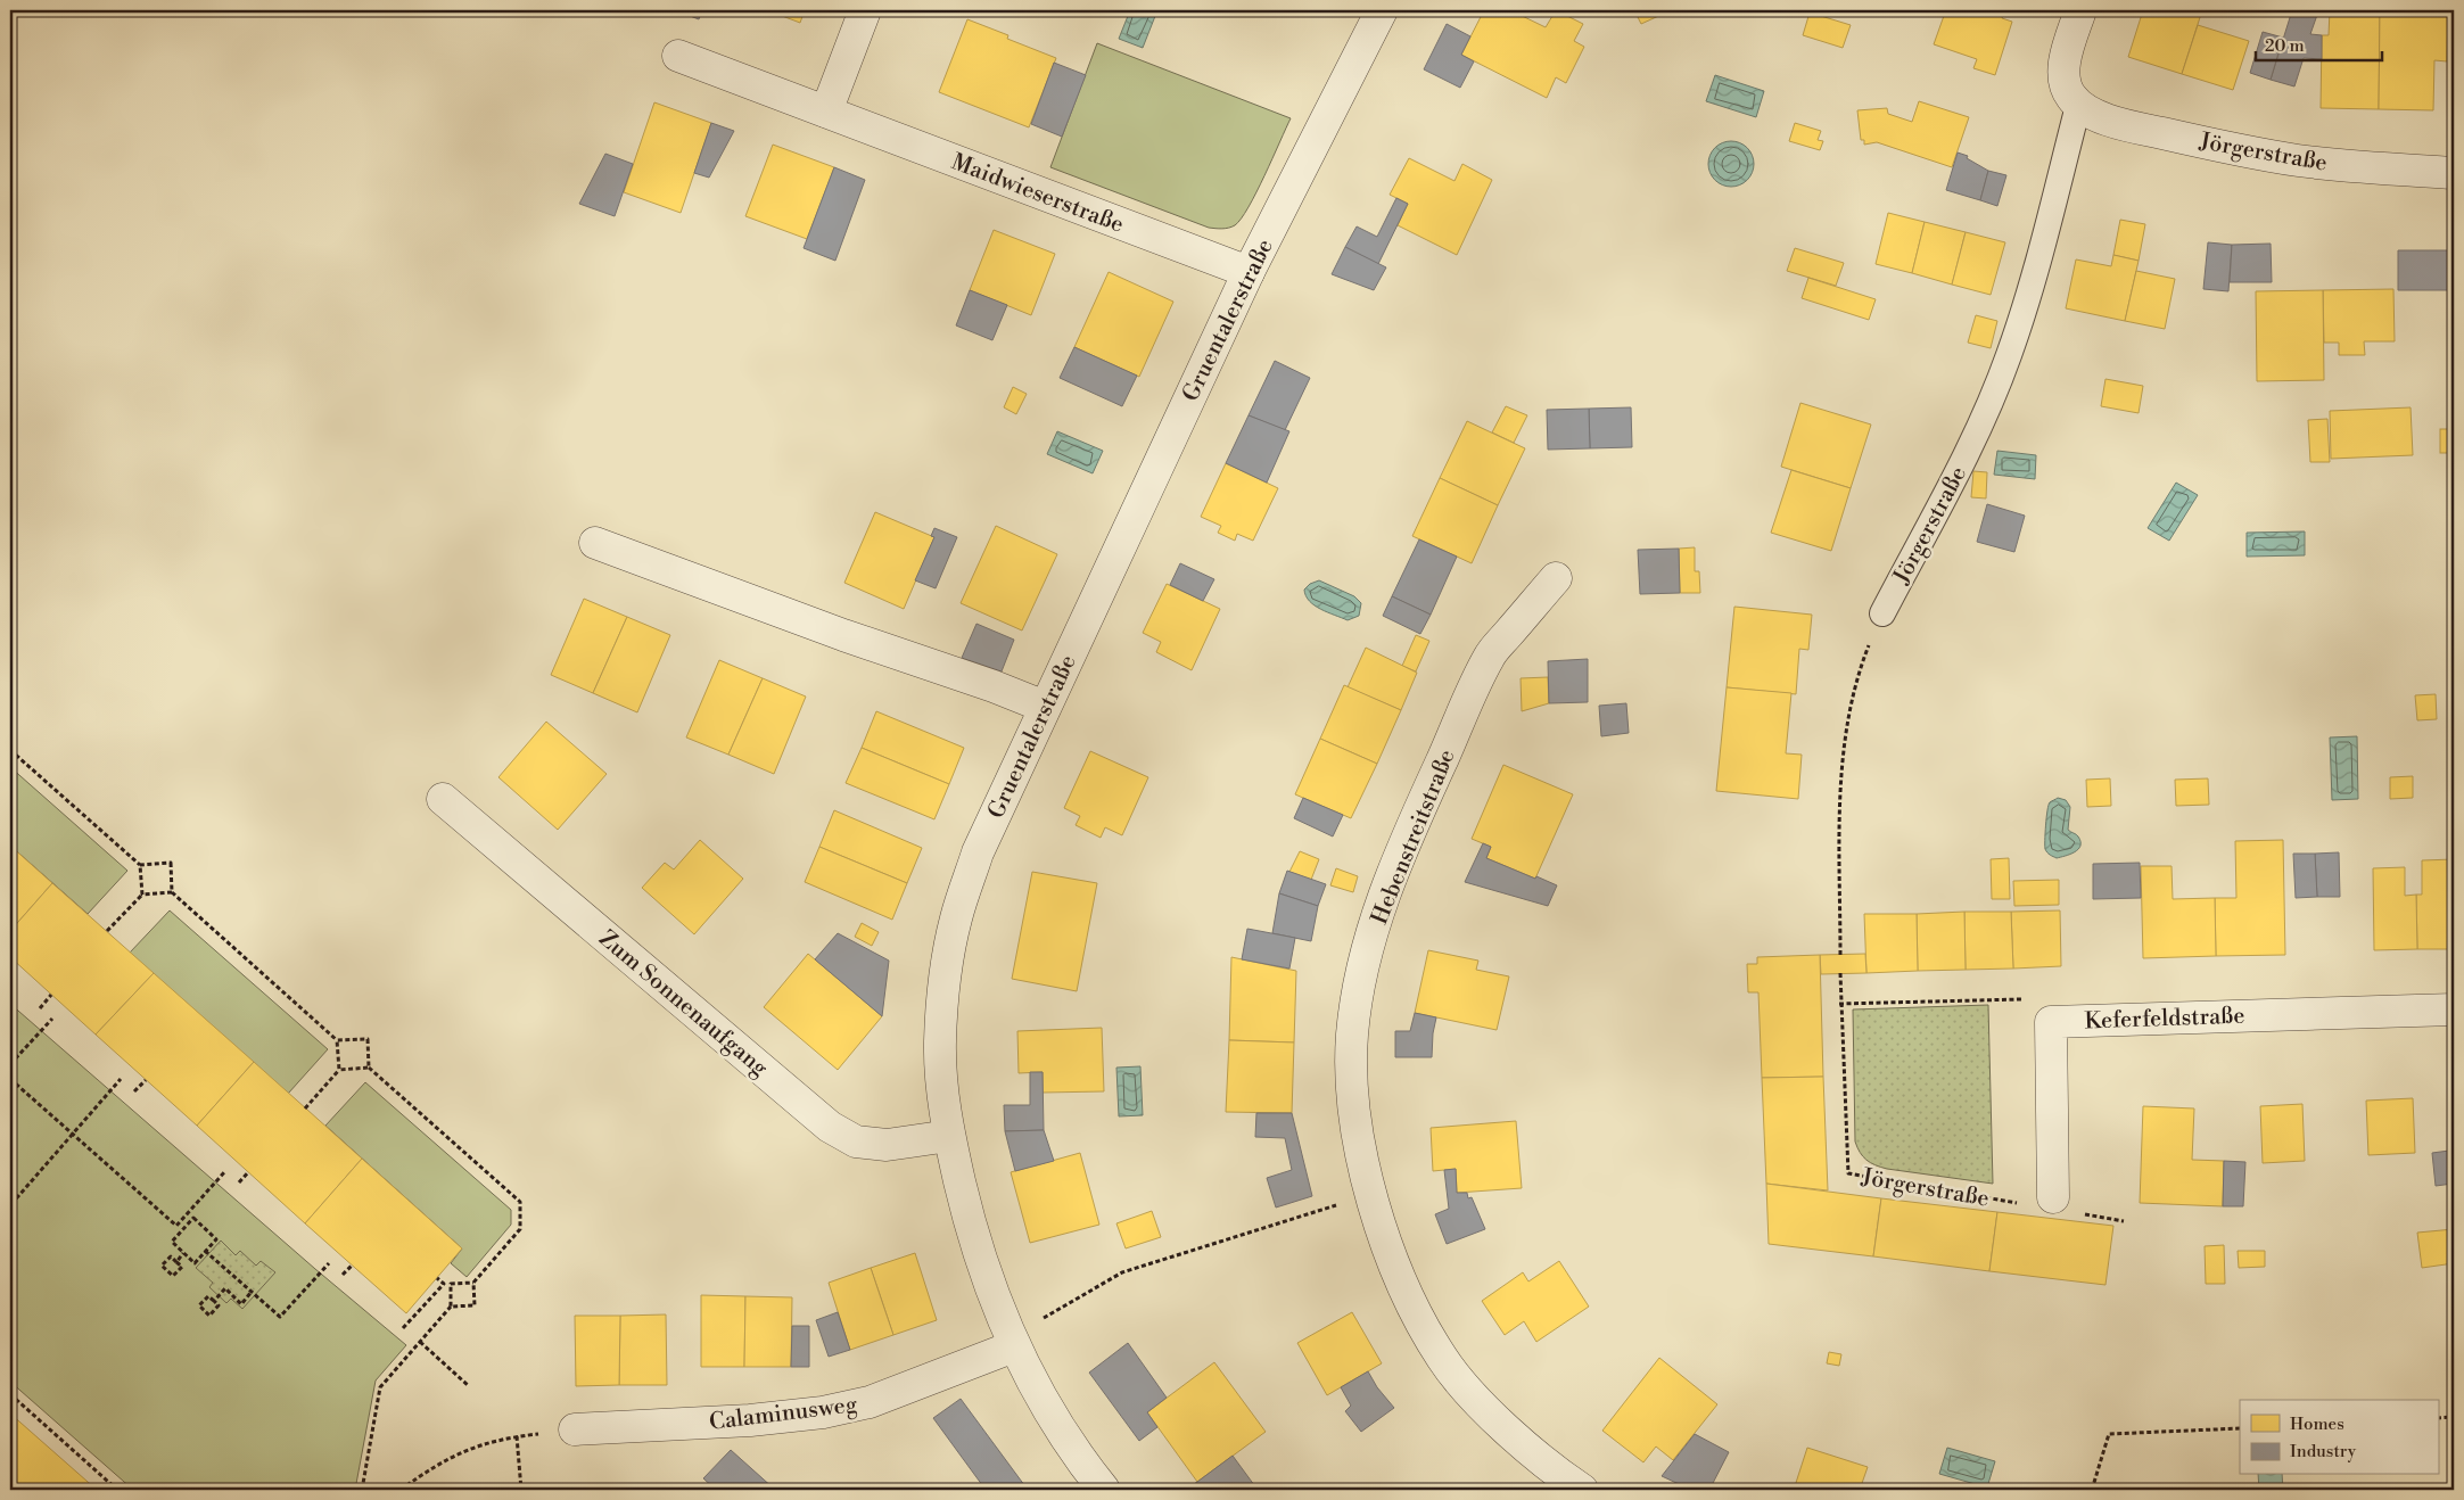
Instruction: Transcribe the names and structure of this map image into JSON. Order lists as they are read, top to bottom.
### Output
{
  "streets": {
    "street": [
      "Jörgerstraße",
      "Maidwieserstraße",
      "Gruentalerstraße",
      "Hebenstreitstraße",
      "Zum Sonnenaufgang",
      "Keferfeldstraße",
      "Calaminusweg"
    ]
  },
  "crossings": [
    ["Jörgerstraße", "Keferfeldstraße"],
    ["Maidwieserstraße", "Gruentalerstraße"],
    ["Gruentalerstraße", "Zum Sonnenaufgang"],
    ["Gruentalerstraße", "Calaminusweg"]
  ],
  "legend": ["Homes", "Industry"],
  "scale_bar": "20 m"
}
